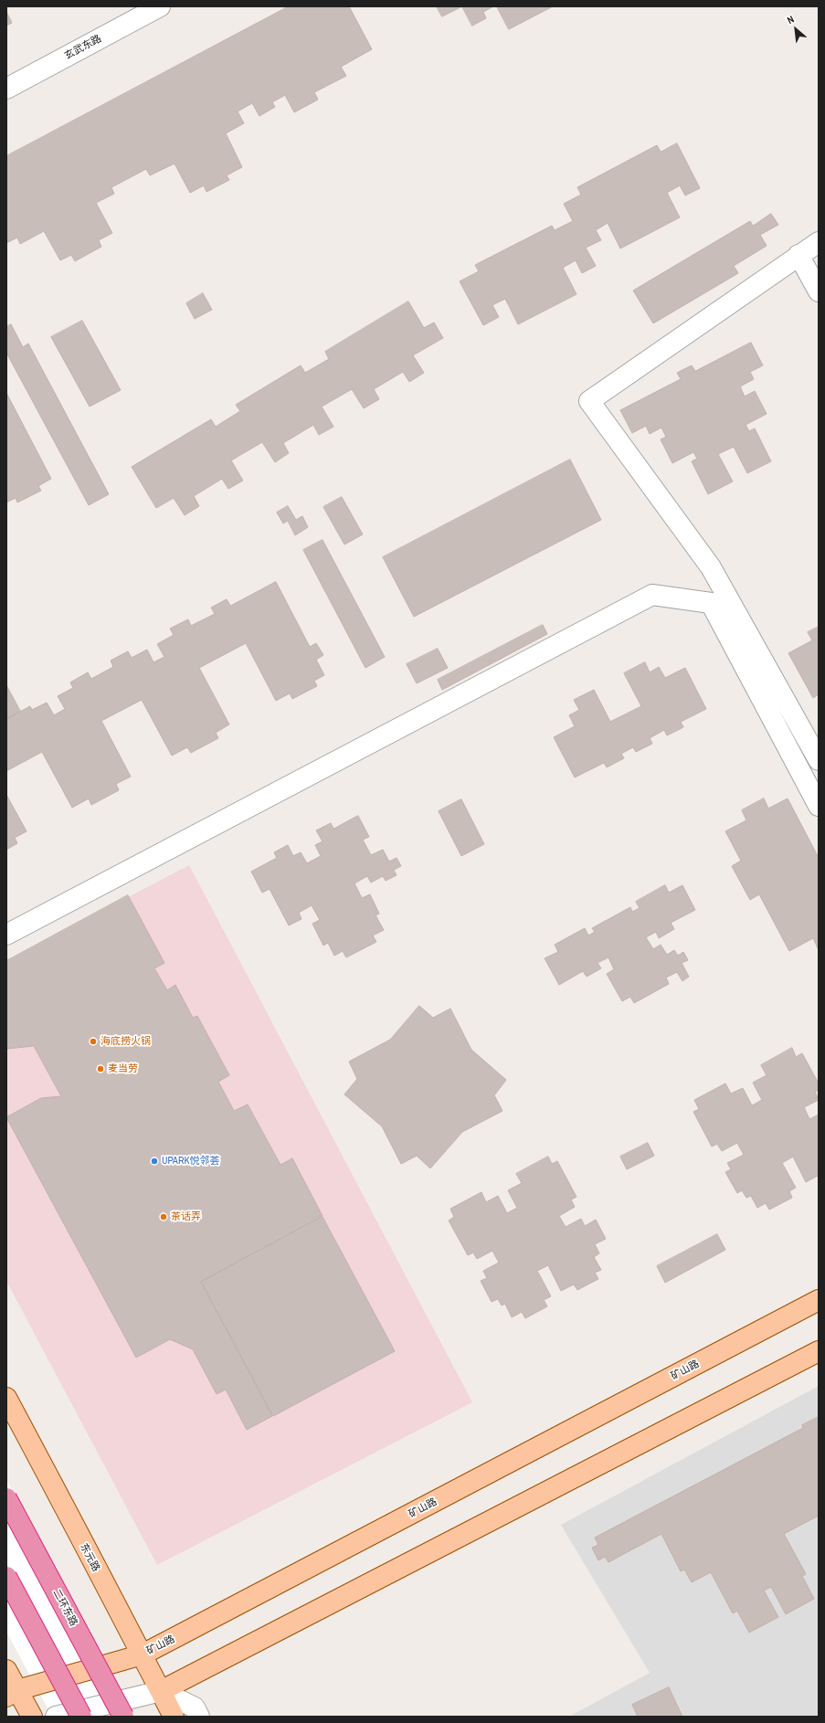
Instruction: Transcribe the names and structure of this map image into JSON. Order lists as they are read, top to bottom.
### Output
{
  "streets": {
    "highway": ["二环东路"],
    "main road": ["矿山路", "东元路"],
    "street": ["玄武东路"]
  },
  "crossings": [
    ["矿山路", "东元路"]
  ],
  "places": [
    "海底捞火锅",
    "麦当劳",
    "UPARK悦邻荟",
    "茶话弄"
  ],
  "north": "top left"
}
